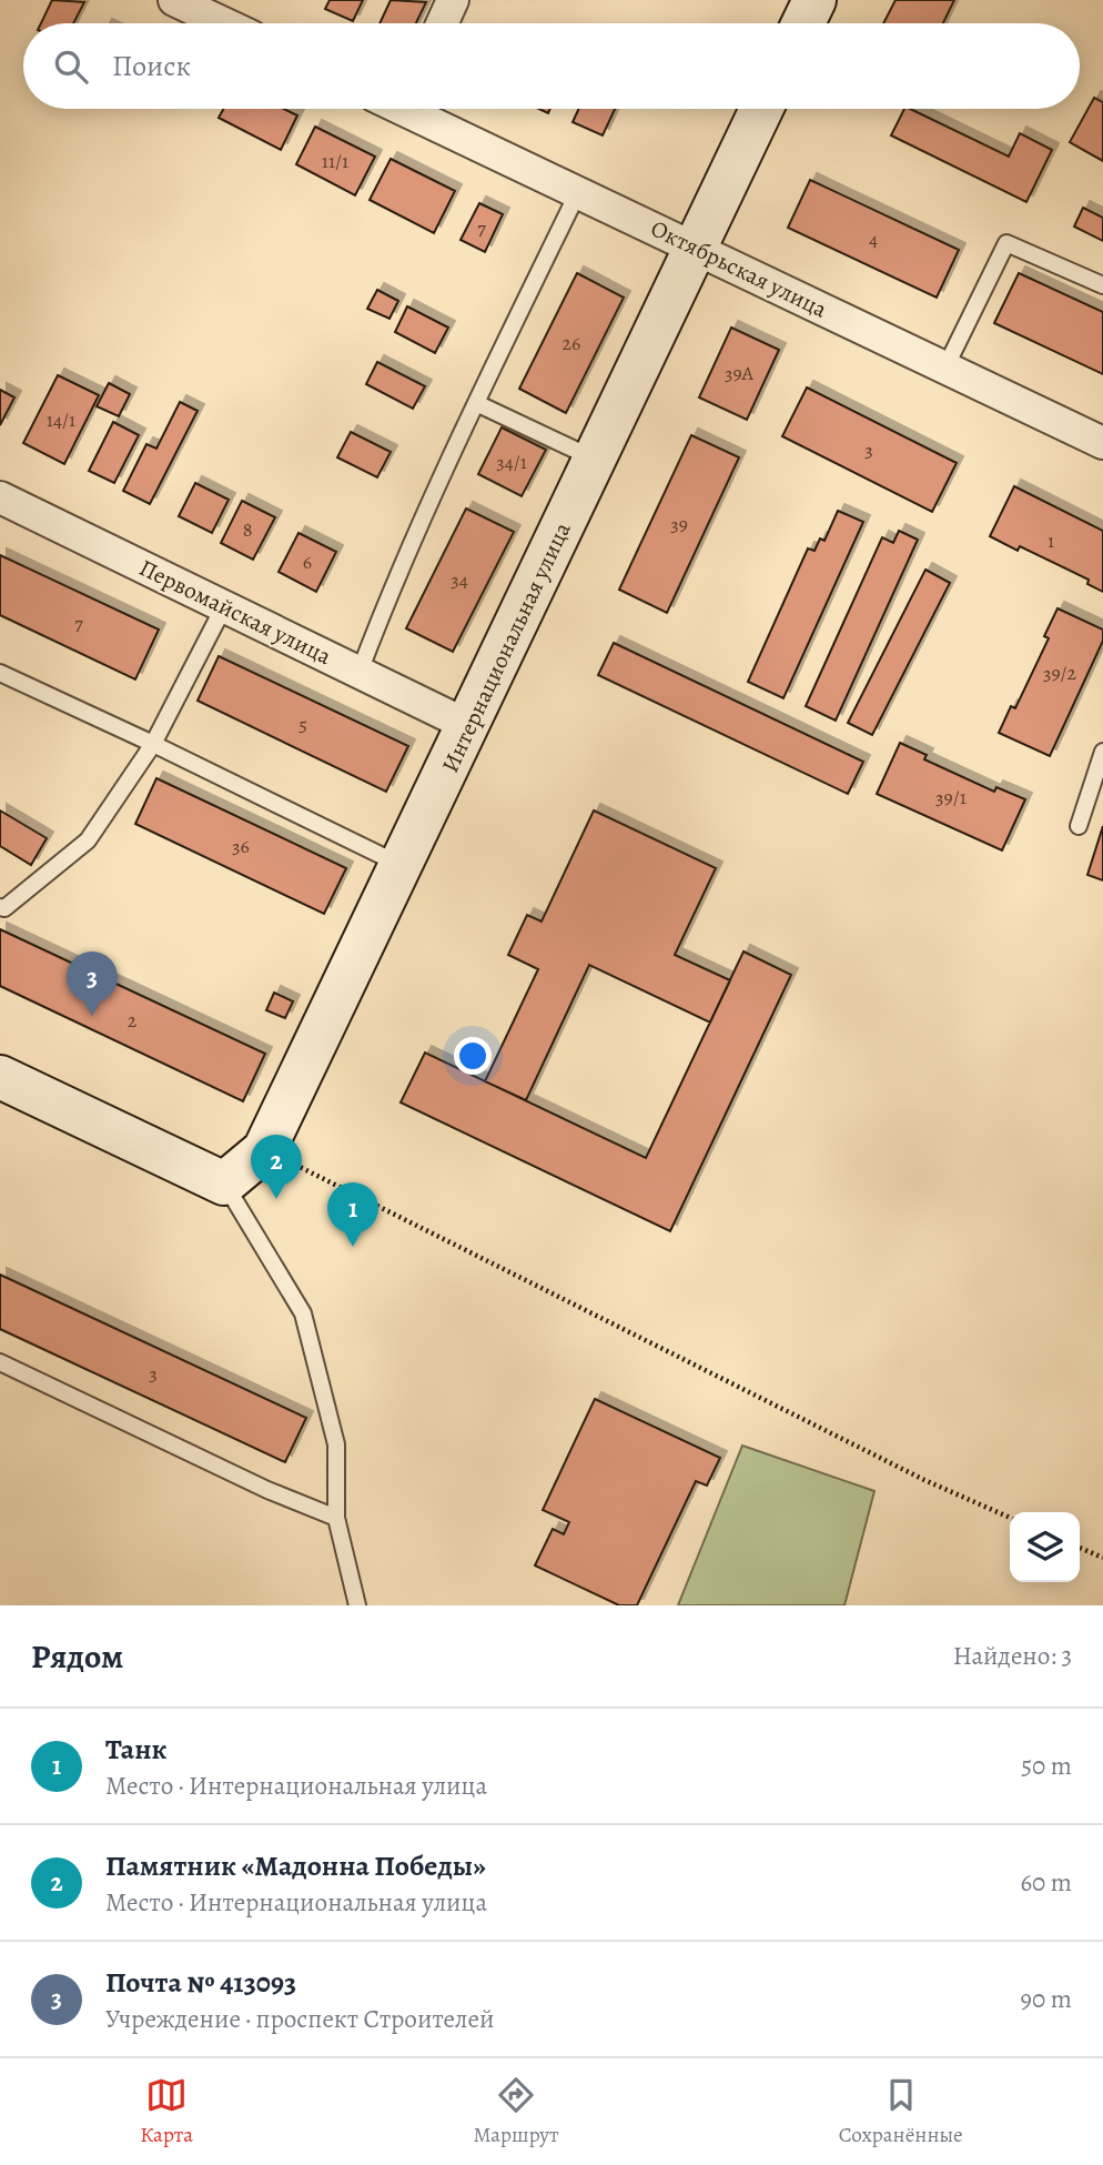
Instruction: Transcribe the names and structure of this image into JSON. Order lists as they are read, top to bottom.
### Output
{
  "streets": {
    "street": ["Октябрьская улица", "Первомайская улица", "Интернациональная улица"]
  },
  "crossings": [
    ["Октябрьская улица", "Интернациональная улица"],
    ["Первомайская улица", "Интернациональная улица"]
  ],
  "house_numbers": [
    "11/1",
    "7",
    "4",
    "26",
    "39А",
    "14/1",
    "3",
    "34/1",
    "39",
    "8",
    "1",
    "6",
    "34",
    "7",
    "39/2",
    "5",
    "39/1",
    "36",
    "2",
    "3"
  ],
  "page": {
    "search": "Поиск",
    "pins": ["3", "2", "1"],
    "heading": ["Рядом", "Найдено: 3"],
    "list": [
      {
        "mark": "1",
        "name": "Танк",
        "note": "Место · Интернациональная улица",
        "value": "50 m"
      },
      {
        "mark": "2",
        "name": "Памятник «Мадонна Победы»",
        "note": "Место · Интернациональная улица",
        "value": "60 m"
      },
      {
        "mark": "3",
        "name": "Почта № 413093",
        "note": "Учреждение · проспект Строителей",
        "value": "90 m"
      }
    ],
    "nav": ["Карта", "Маршрут", "Сохранённые"]
  }
}
